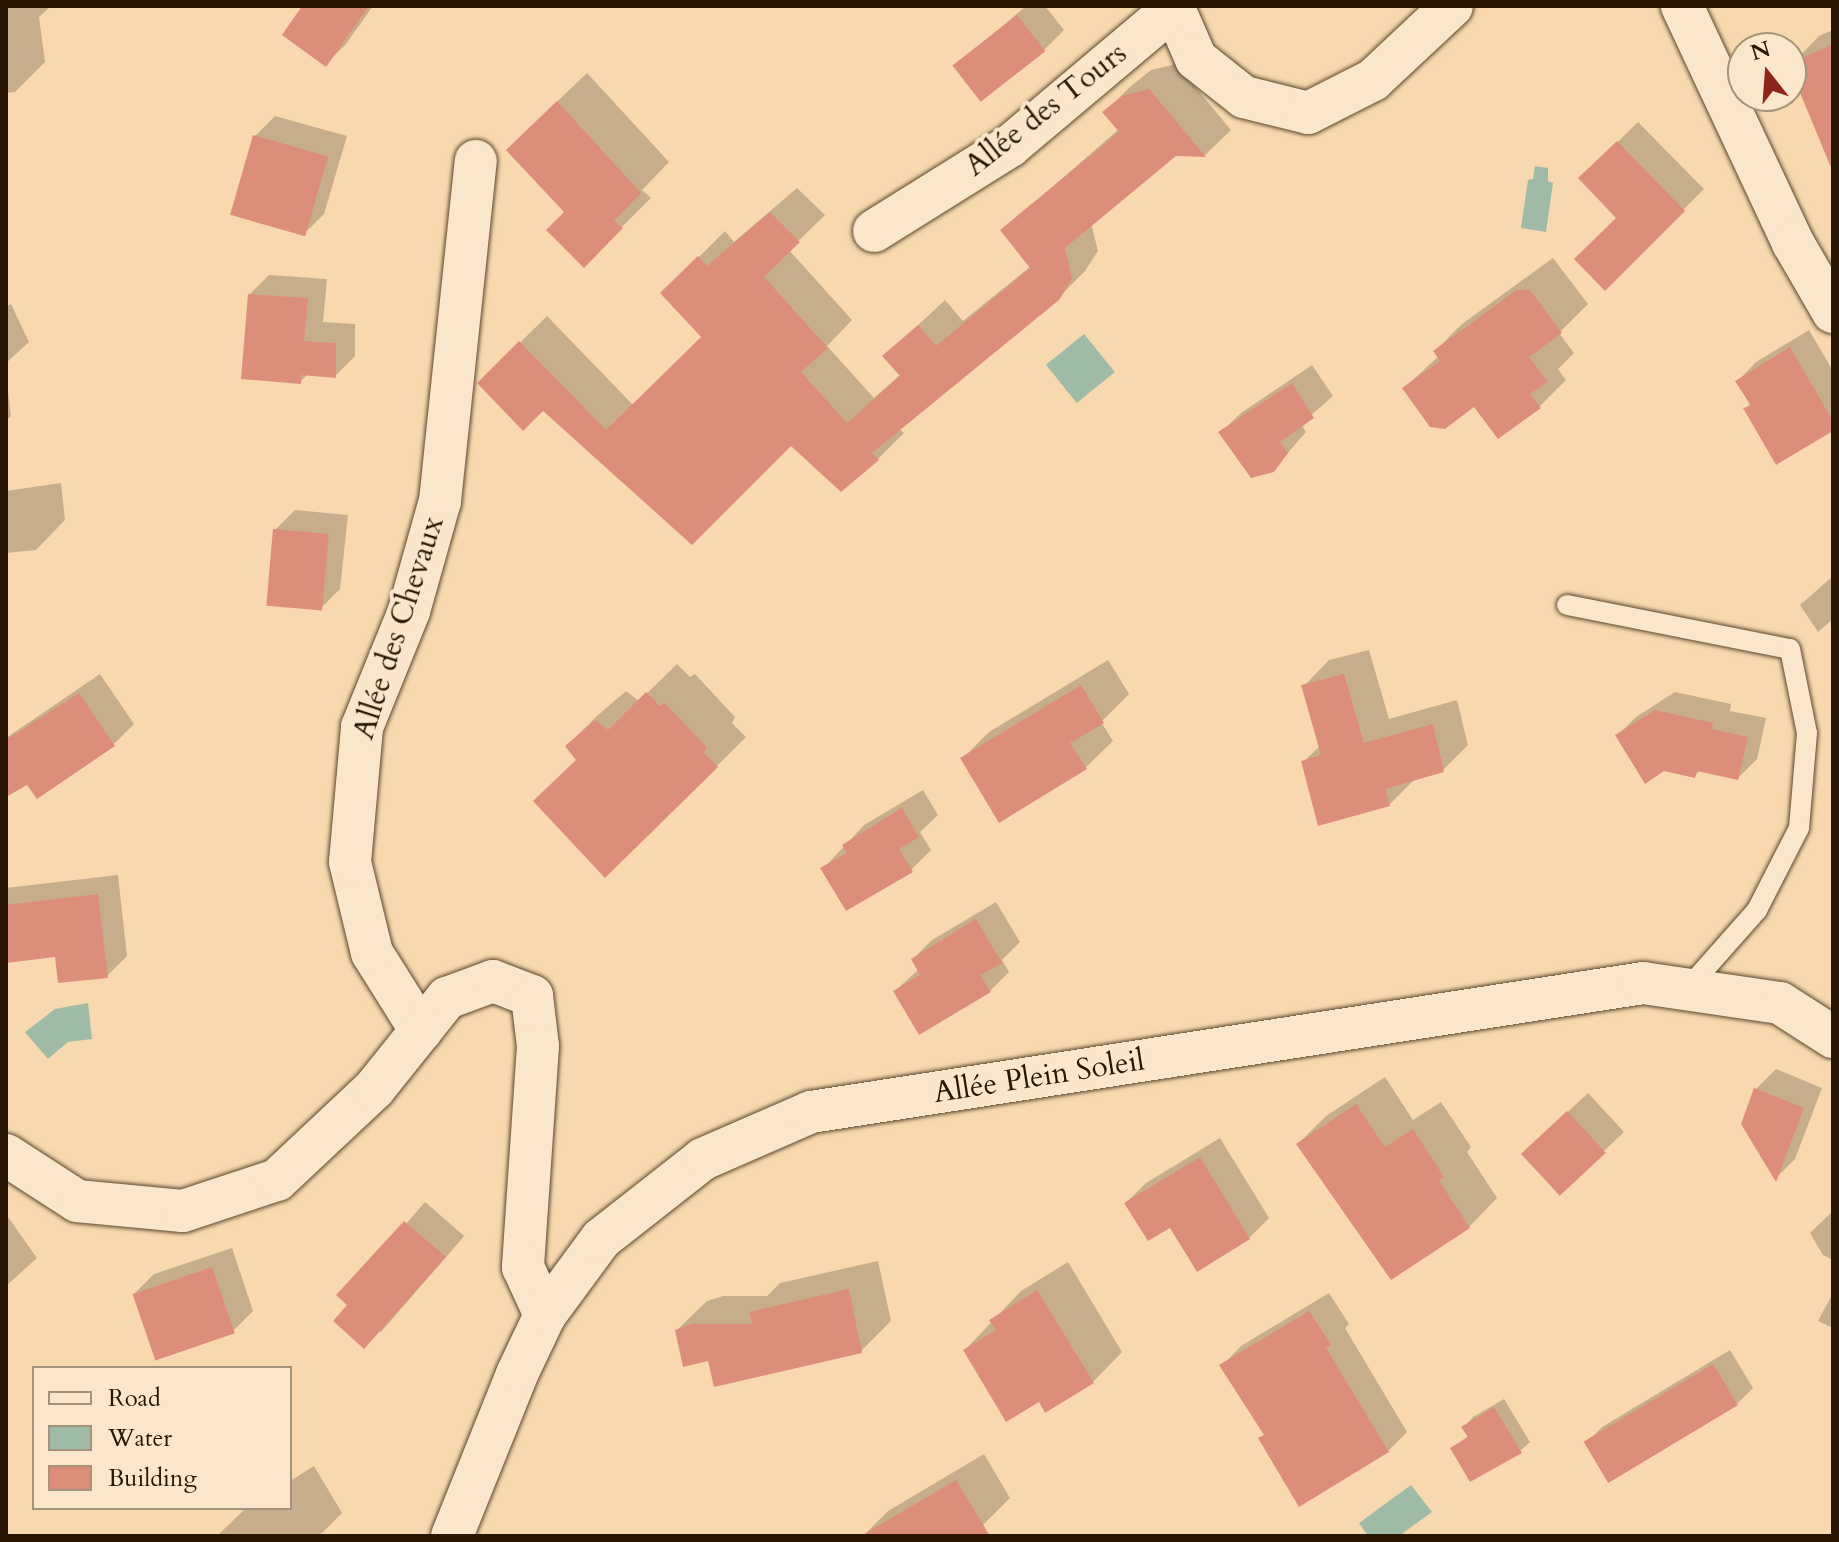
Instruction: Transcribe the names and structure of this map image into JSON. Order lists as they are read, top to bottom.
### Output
{
  "streets": {
    "street": ["Allée des Tours", "Allée des Chevaux", "Allée Plein Soleil"]
  },
  "legend": ["Road", "Water", "Building"],
  "north": "top"
}
